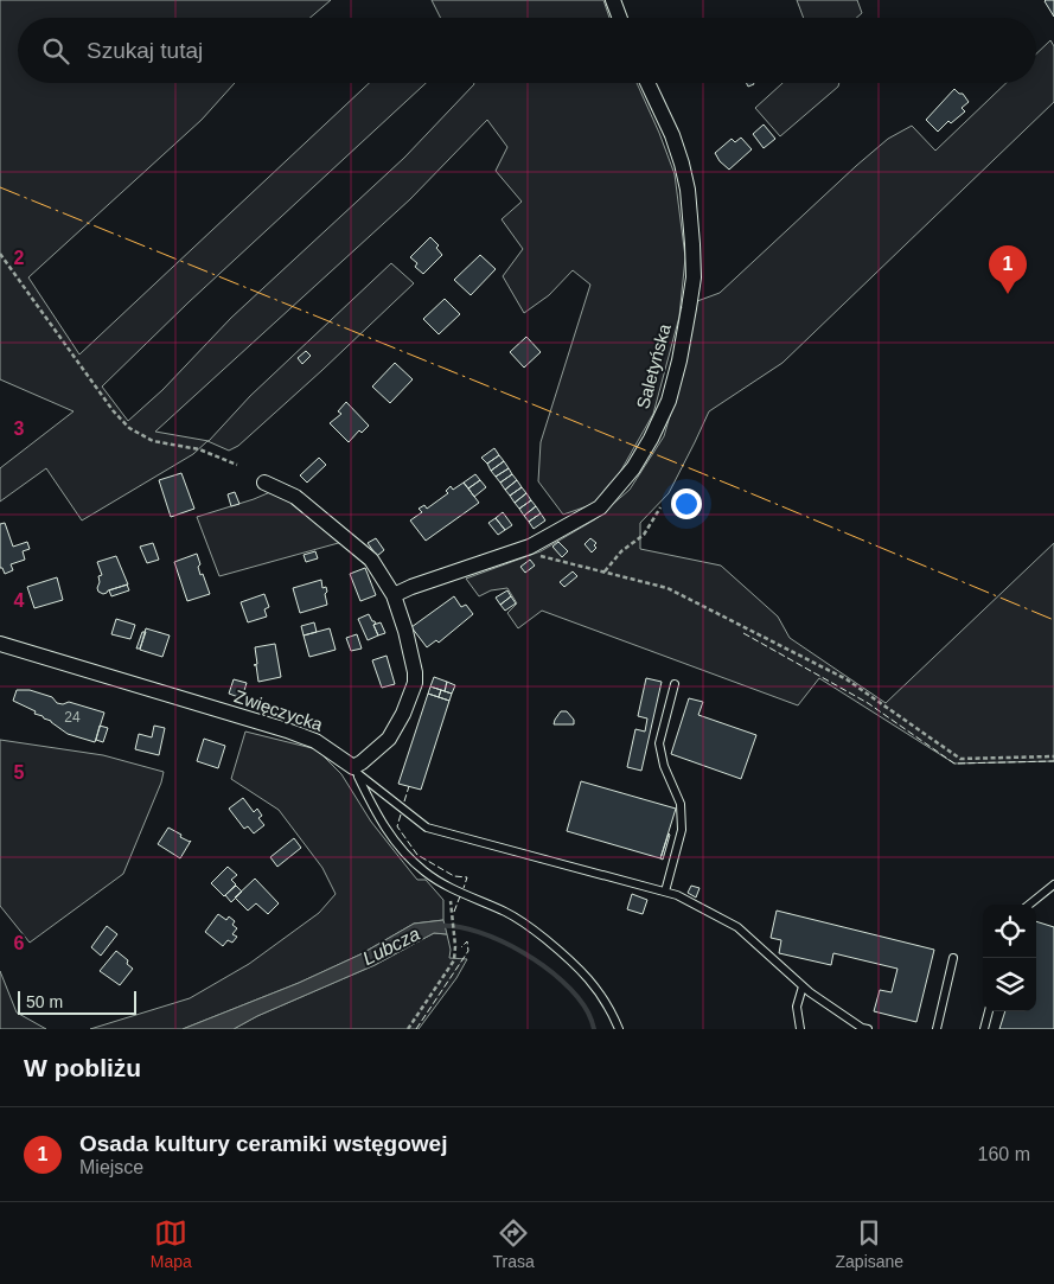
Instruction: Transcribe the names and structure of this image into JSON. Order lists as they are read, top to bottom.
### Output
{
  "streets": {
    "street": ["Saletyńska", "Zwięczycka"]
  },
  "water": ["Lubcza"],
  "house_numbers": ["24"],
  "scale_bar": "50 m",
  "page": {
    "search": "Szukaj tutaj",
    "pins": "1",
    "scale": "50 m",
    "heading": "W pobliżu",
    "list": [
      {
        "mark": "1",
        "name": "Osada kultury ceramiki wstęgowej",
        "note": "Miejsce",
        "value": "160 m"
      }
    ],
    "nav": ["Mapa", "Trasa", "Zapisane"]
  },
  "grid": {
    "rows": [
      "2",
      "3",
      "4",
      "5",
      "6"
    ]
  }
}
